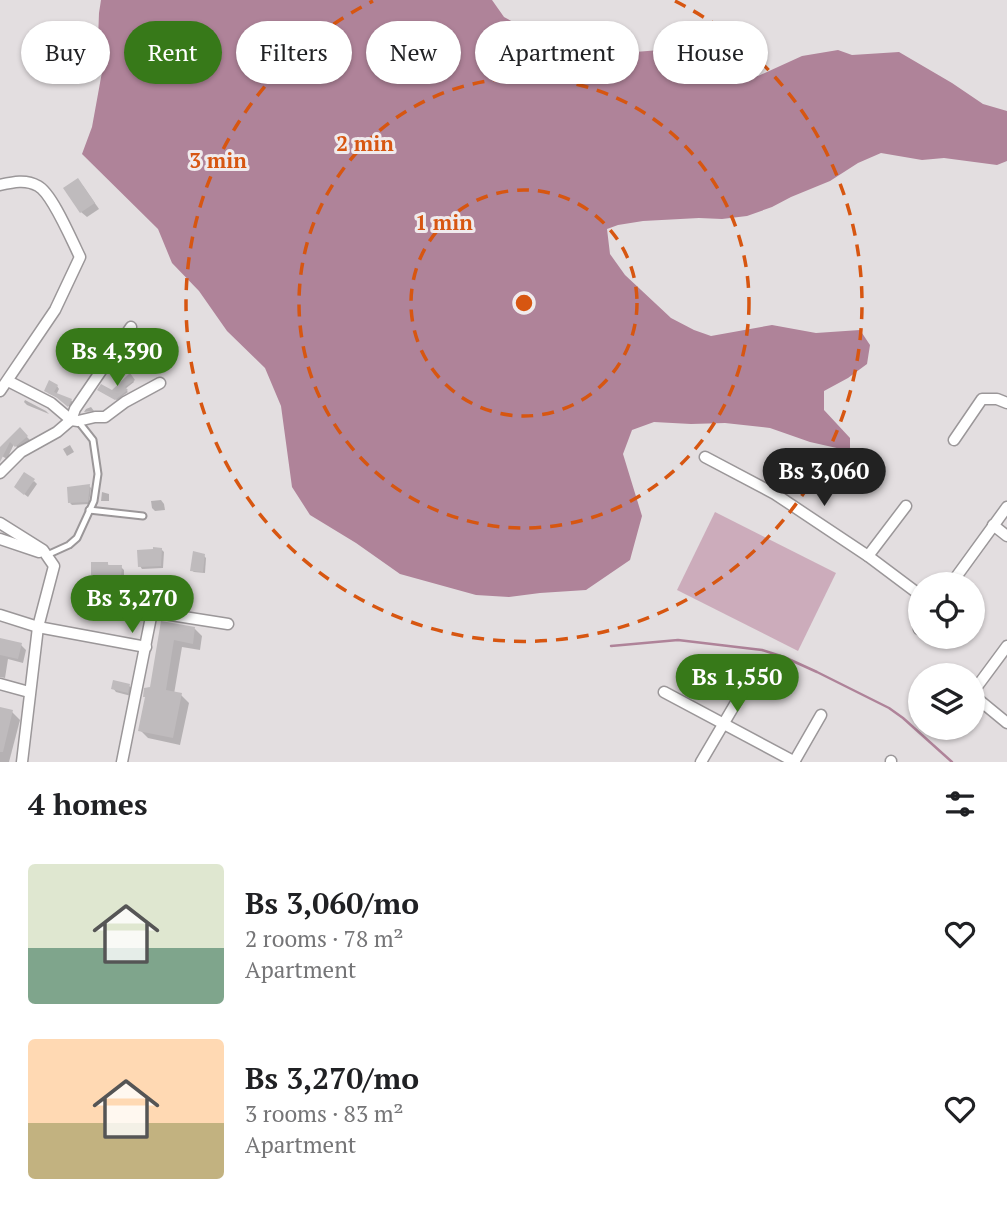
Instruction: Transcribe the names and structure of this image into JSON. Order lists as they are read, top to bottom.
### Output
{
  "page": {
    "chip": [
      "Buy",
      "Rent",
      "Filters",
      "New",
      "Apartment",
      "House"
    ],
    "price": [
      "Bs 4,390",
      "Bs 3,060",
      "Bs 3,270",
      "Bs 1,550"
    ],
    "heading": "4 homes",
    "list": [
      {
        "name": "Bs 3,060/mo",
        "note": "2 rooms · 78 m² · Apartment"
      },
      {
        "name": "Bs 3,270/mo",
        "note": "3 rooms · 83 m² · Apartment"
      }
    ]
  },
  "rings": ["2 min", "3 min", "1 min"]
}
